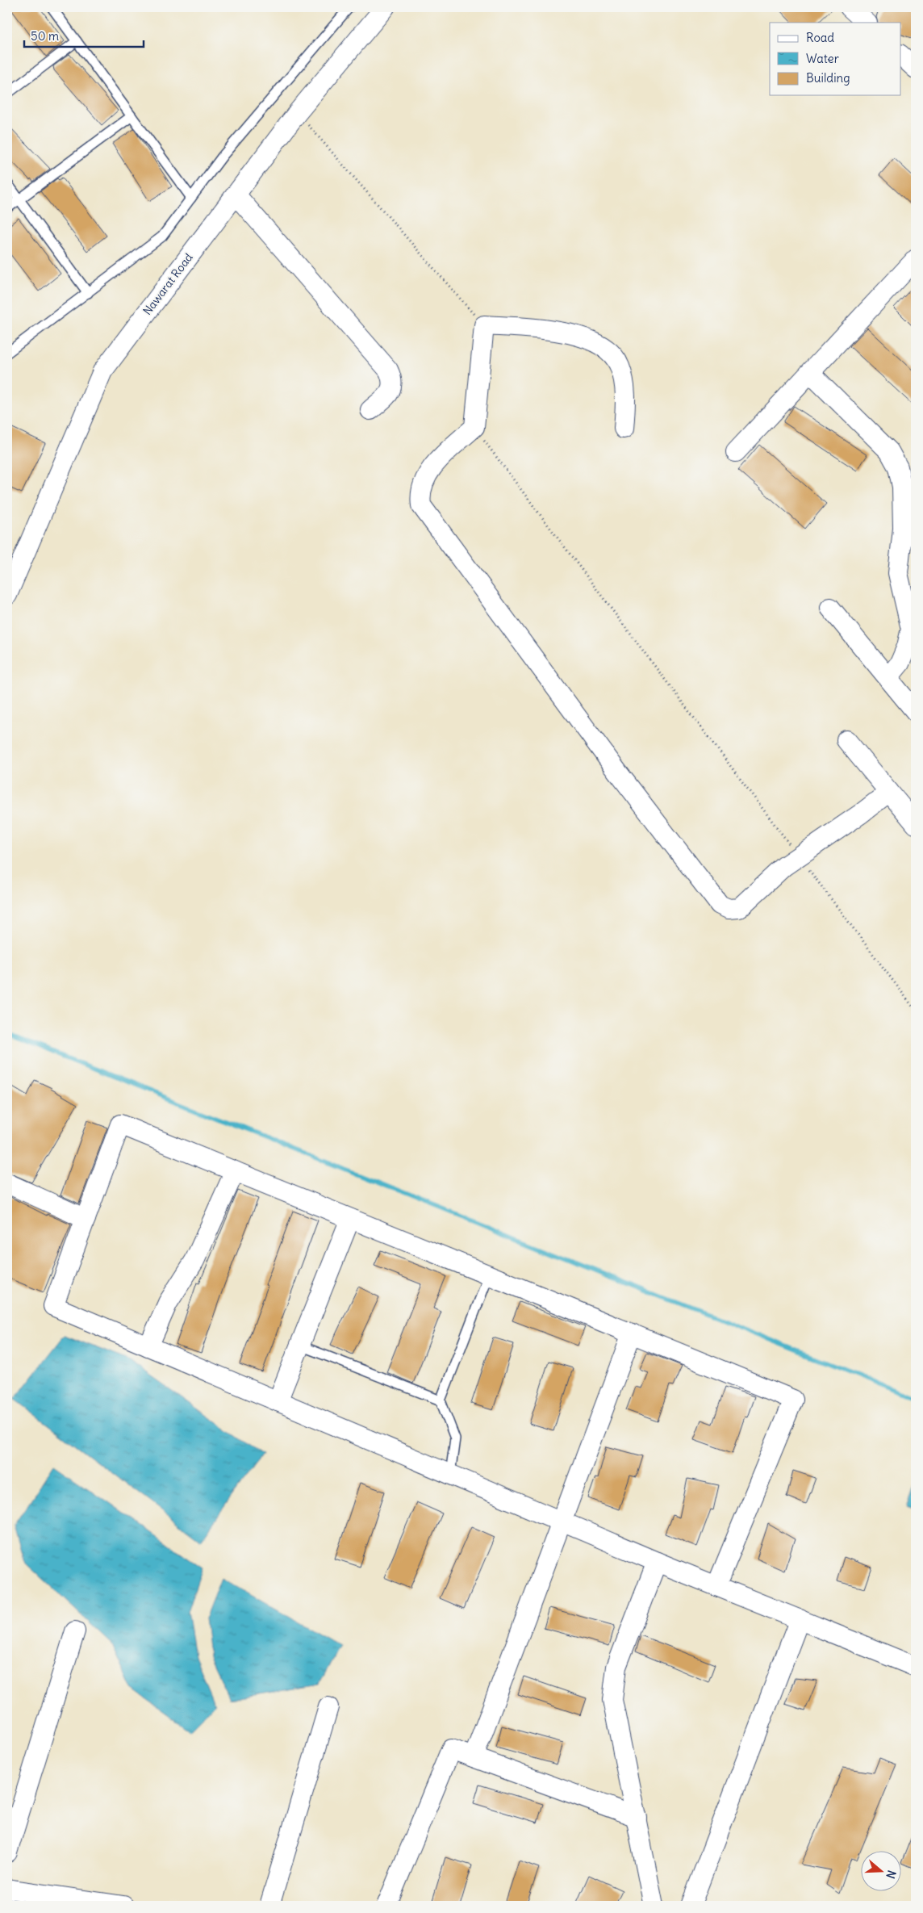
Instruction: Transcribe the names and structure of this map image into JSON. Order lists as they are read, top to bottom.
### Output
{
  "streets": {
    "street": ["Nawarat Road"]
  },
  "legend": ["Road", "Water", "Building"],
  "scale_bar": "50 m",
  "north": "right"
}
